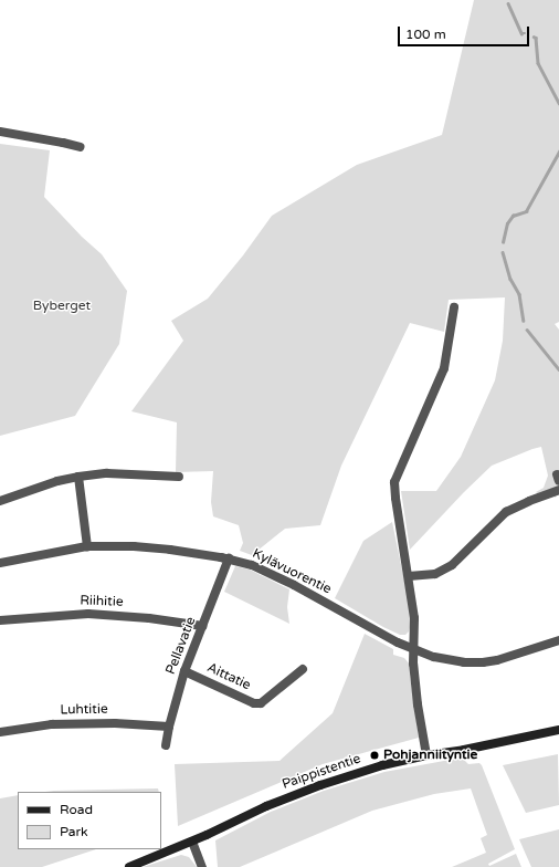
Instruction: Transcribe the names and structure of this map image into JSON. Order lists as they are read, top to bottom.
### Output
{
  "streets": {
    "street": [
      "Kylävuorentie",
      "Riihitie",
      "Pellavatie",
      "Aittatie",
      "Luhtitie",
      "Paippistentie"
    ]
  },
  "crossings": [
    ["Kylävuorentie", "Pellavatie"],
    ["Riihitie", "Pellavatie"],
    ["Pellavatie", "Aittatie"],
    ["Pellavatie", "Luhtitie"]
  ],
  "parks": ["Byberget"],
  "places": ["Pohjanniityntie"],
  "legend": ["Road", "Park"],
  "scale_bar": "100 m"
}
